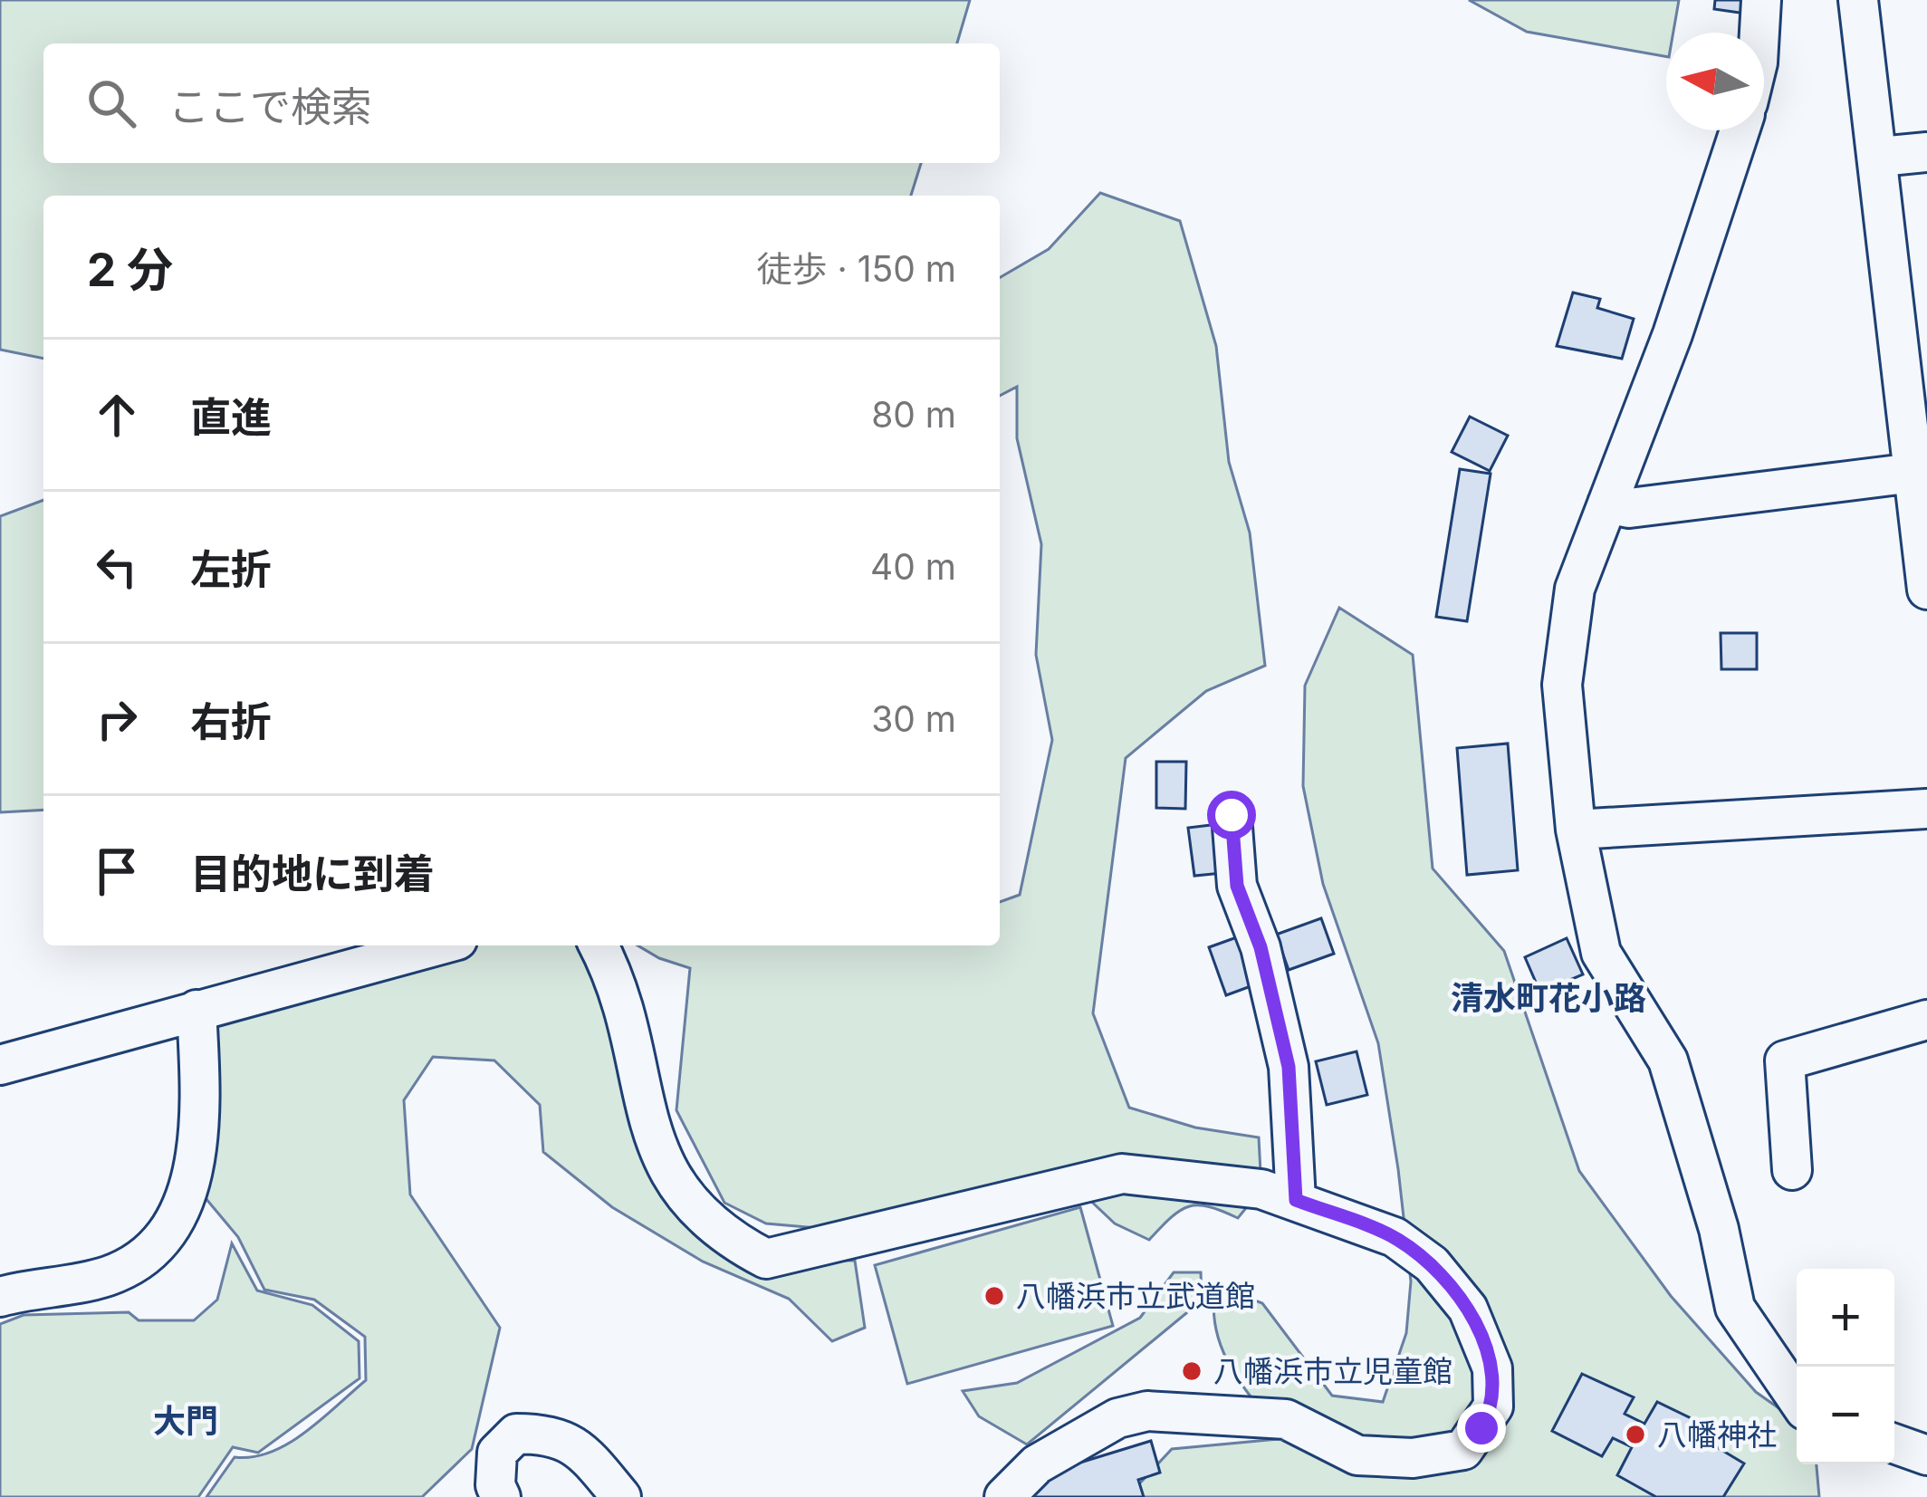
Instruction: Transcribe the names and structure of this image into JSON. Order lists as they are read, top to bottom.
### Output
{
  "districts": ["清水町花小路", "大門"],
  "places": ["八幡浜市立武道館", "八幡浜市立児童館", "八幡神社"],
  "north": "left",
  "page": {
    "search": "ここで検索",
    "heading": ["2 分", "徒歩 · 150 m"],
    "list": [
      ["直進", "80 m"],
      ["左折", "40 m"],
      ["右折", "30 m"],
      "目的地に到着"
    ],
    "map_buttons": ["+", "−"]
  }
}
